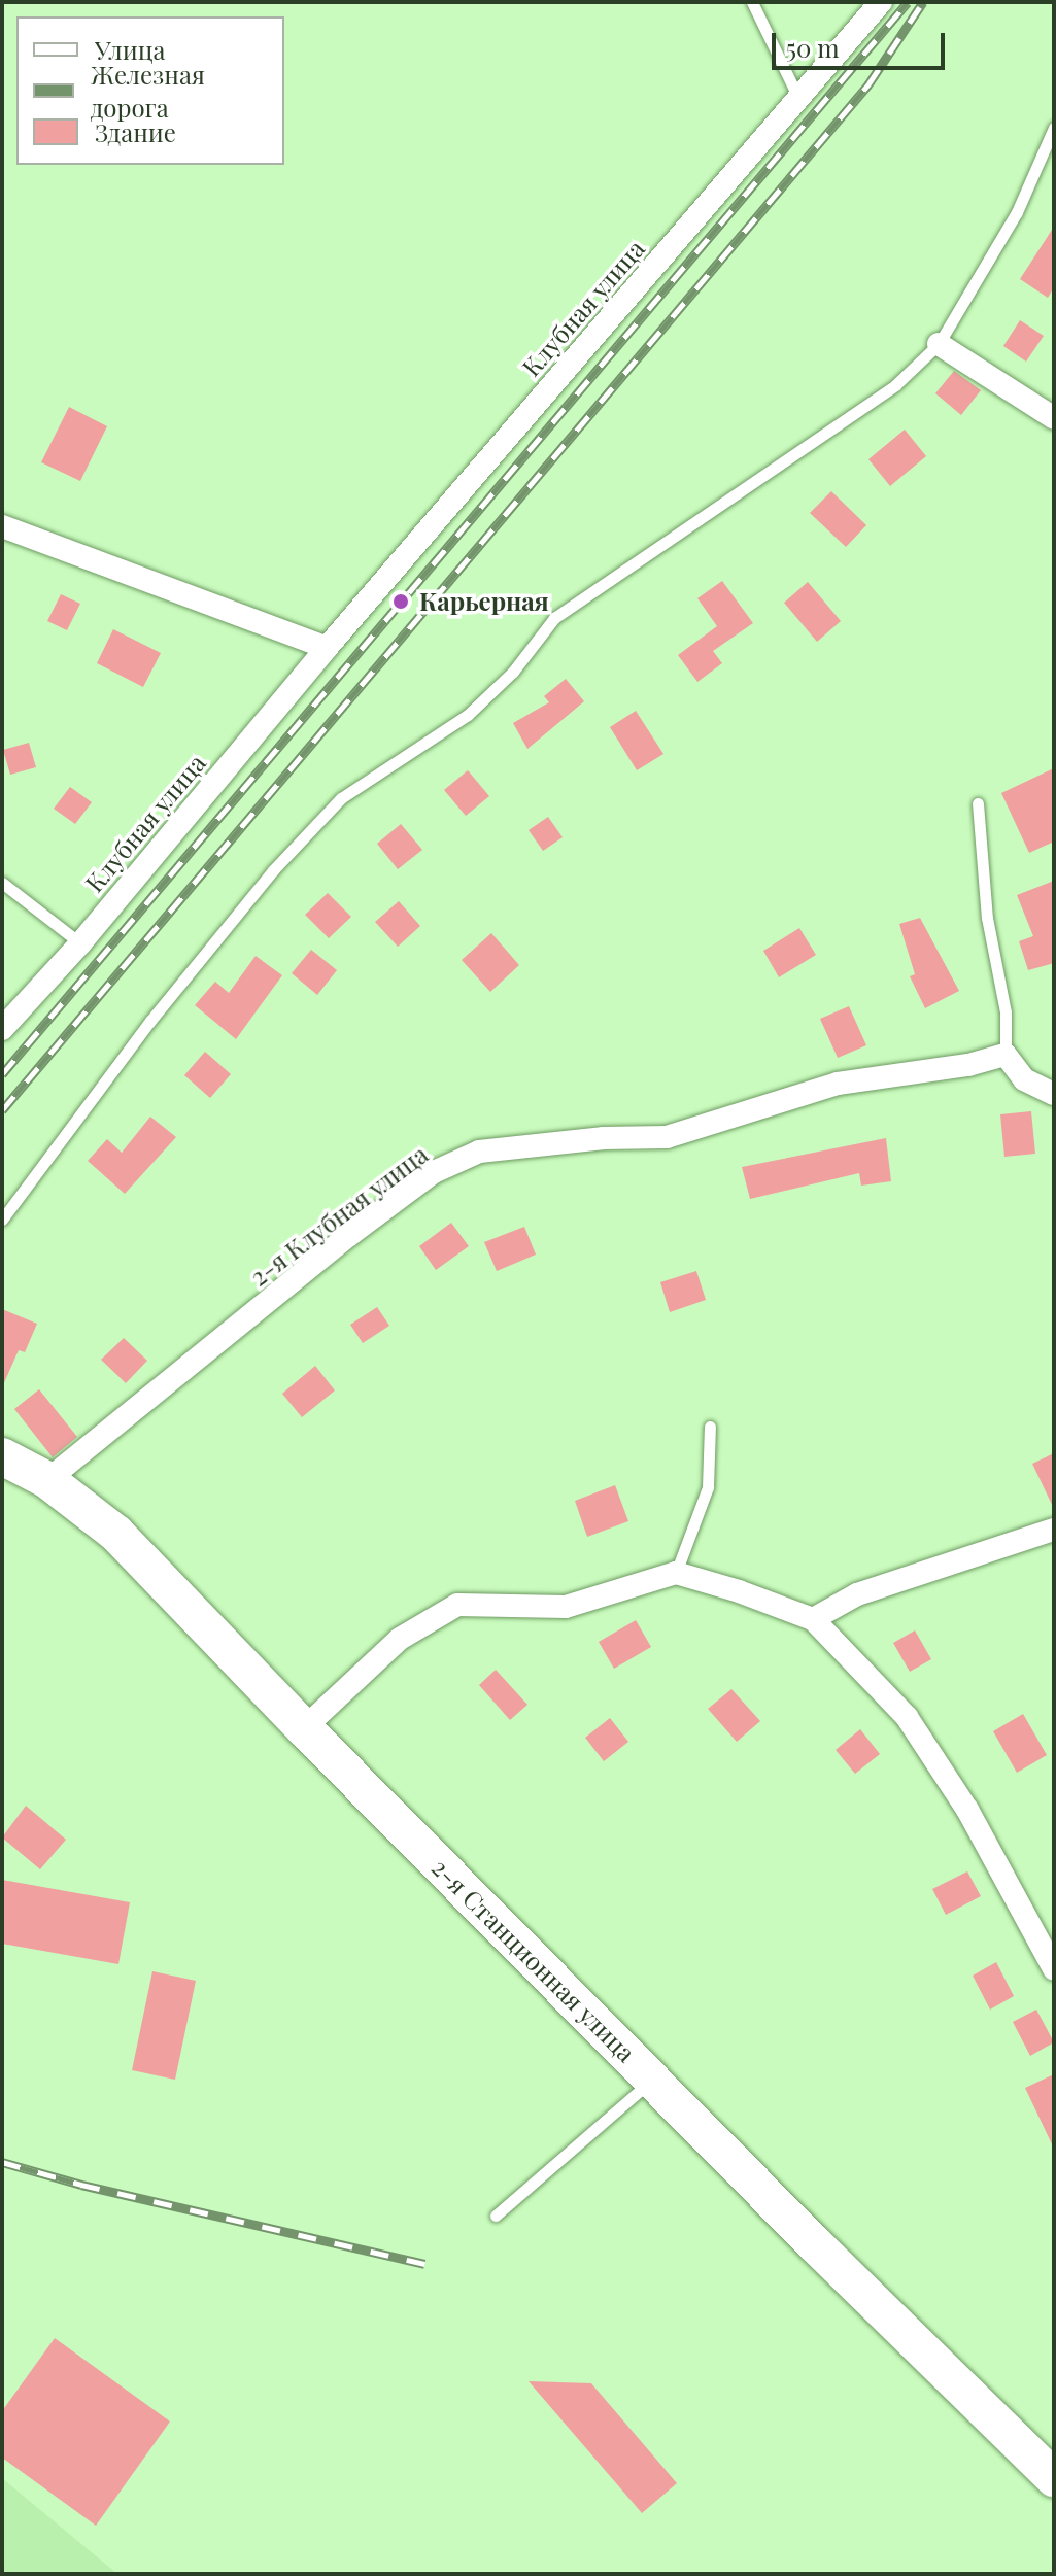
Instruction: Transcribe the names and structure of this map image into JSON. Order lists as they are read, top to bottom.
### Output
{
  "streets": {
    "main road": ["2-я Станционная улица"],
    "street": ["Клубная улица", "2-я Клубная улица"]
  },
  "crossings": [
    ["2-я Клубная улица", "2-я Станционная улица"]
  ],
  "places": ["Карьерная"],
  "legend": ["Улица", "Железная дорога", "Здание"],
  "scale_bar": "50 m"
}
